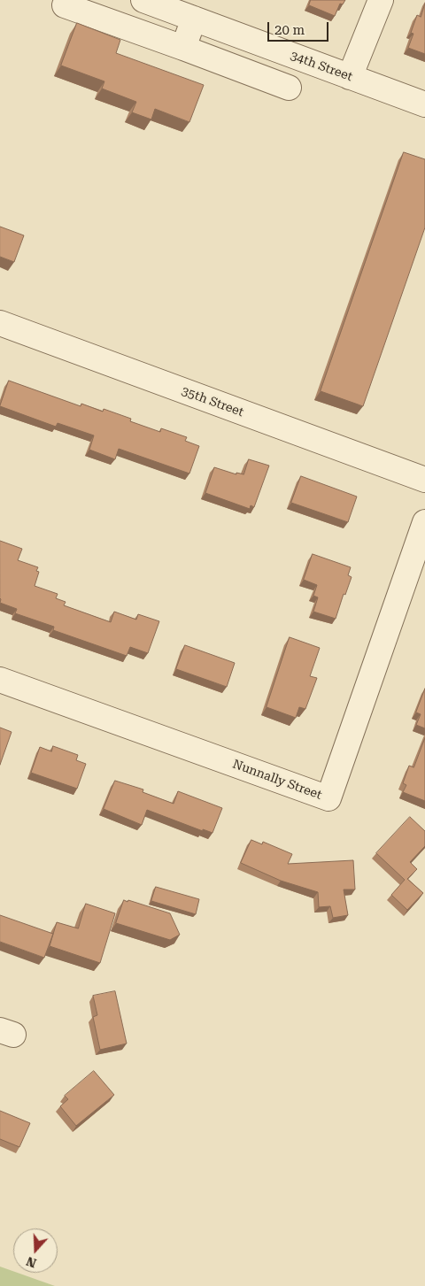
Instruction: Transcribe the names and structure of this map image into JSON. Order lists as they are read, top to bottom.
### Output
{
  "streets": {
    "street": ["34th Street", "35th Street", "Nunnally Street"]
  },
  "scale_bar": "20 m",
  "north": "bottom"
}
